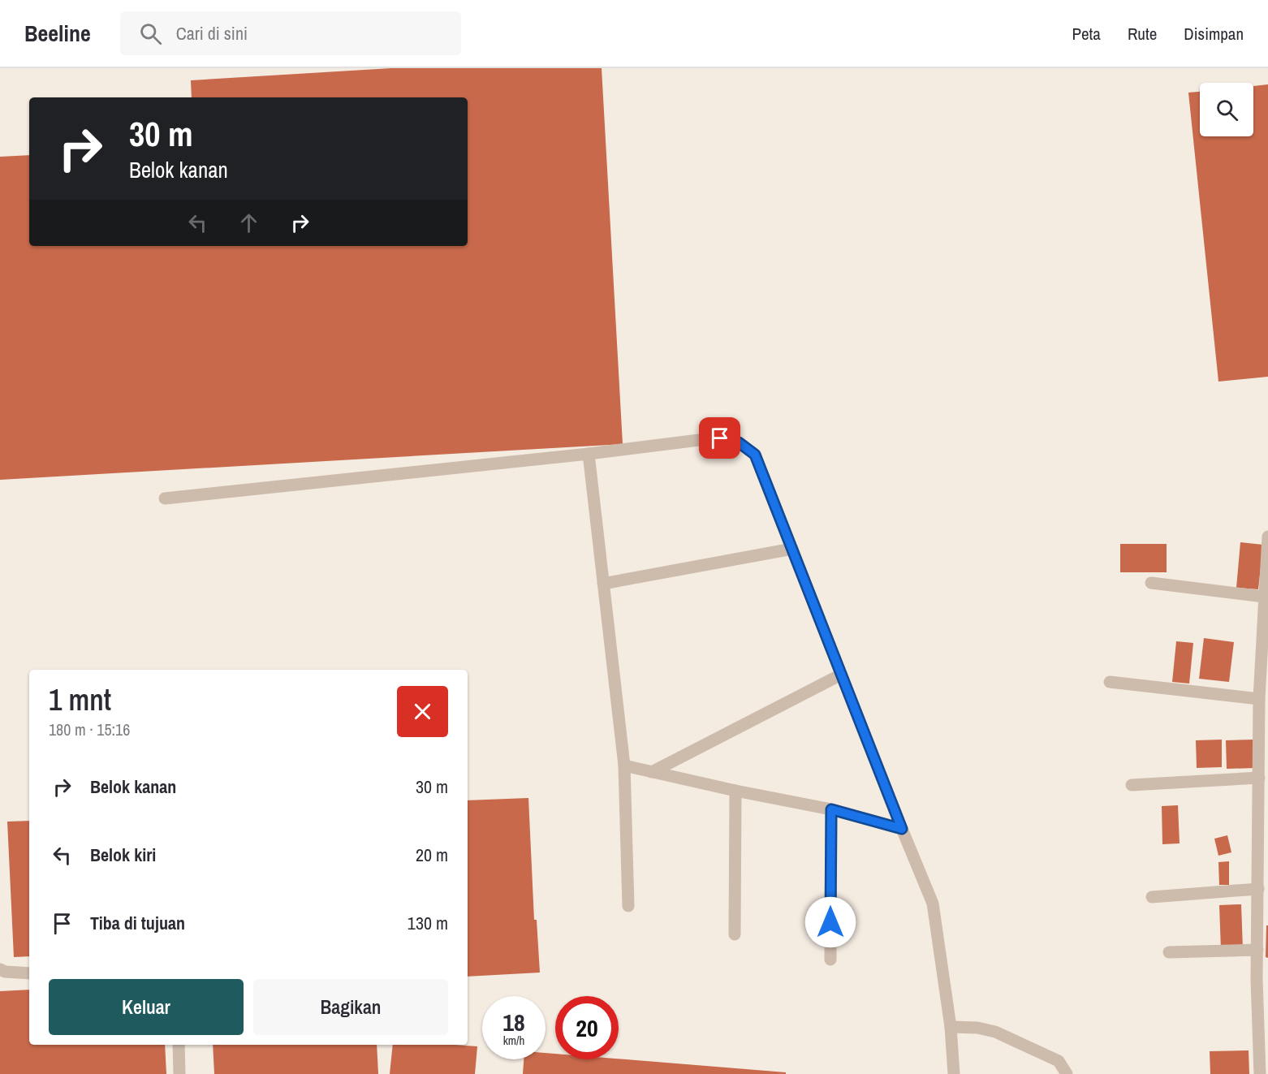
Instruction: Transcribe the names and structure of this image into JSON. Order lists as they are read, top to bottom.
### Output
{
  "page": {
    "header": "Beeline",
    "search": "Cari di sini",
    "nav": ["Peta", "Rute", "Disimpan"],
    "turn": ["30 m", "Belok kanan"],
    "heading": ["1 mnt", "180 m · 15:16"],
    "list": [
      {
        "name": "Belok kanan",
        "value": "30 m"
      },
      {
        "name": "Belok kiri",
        "value": "20 m"
      },
      {
        "name": "Tiba di tujuan",
        "value": "130 m"
      }
    ],
    "buttons": ["Keluar", "Bagikan"],
    "speed": "18 km/h",
    "limit": "20"
  }
}
